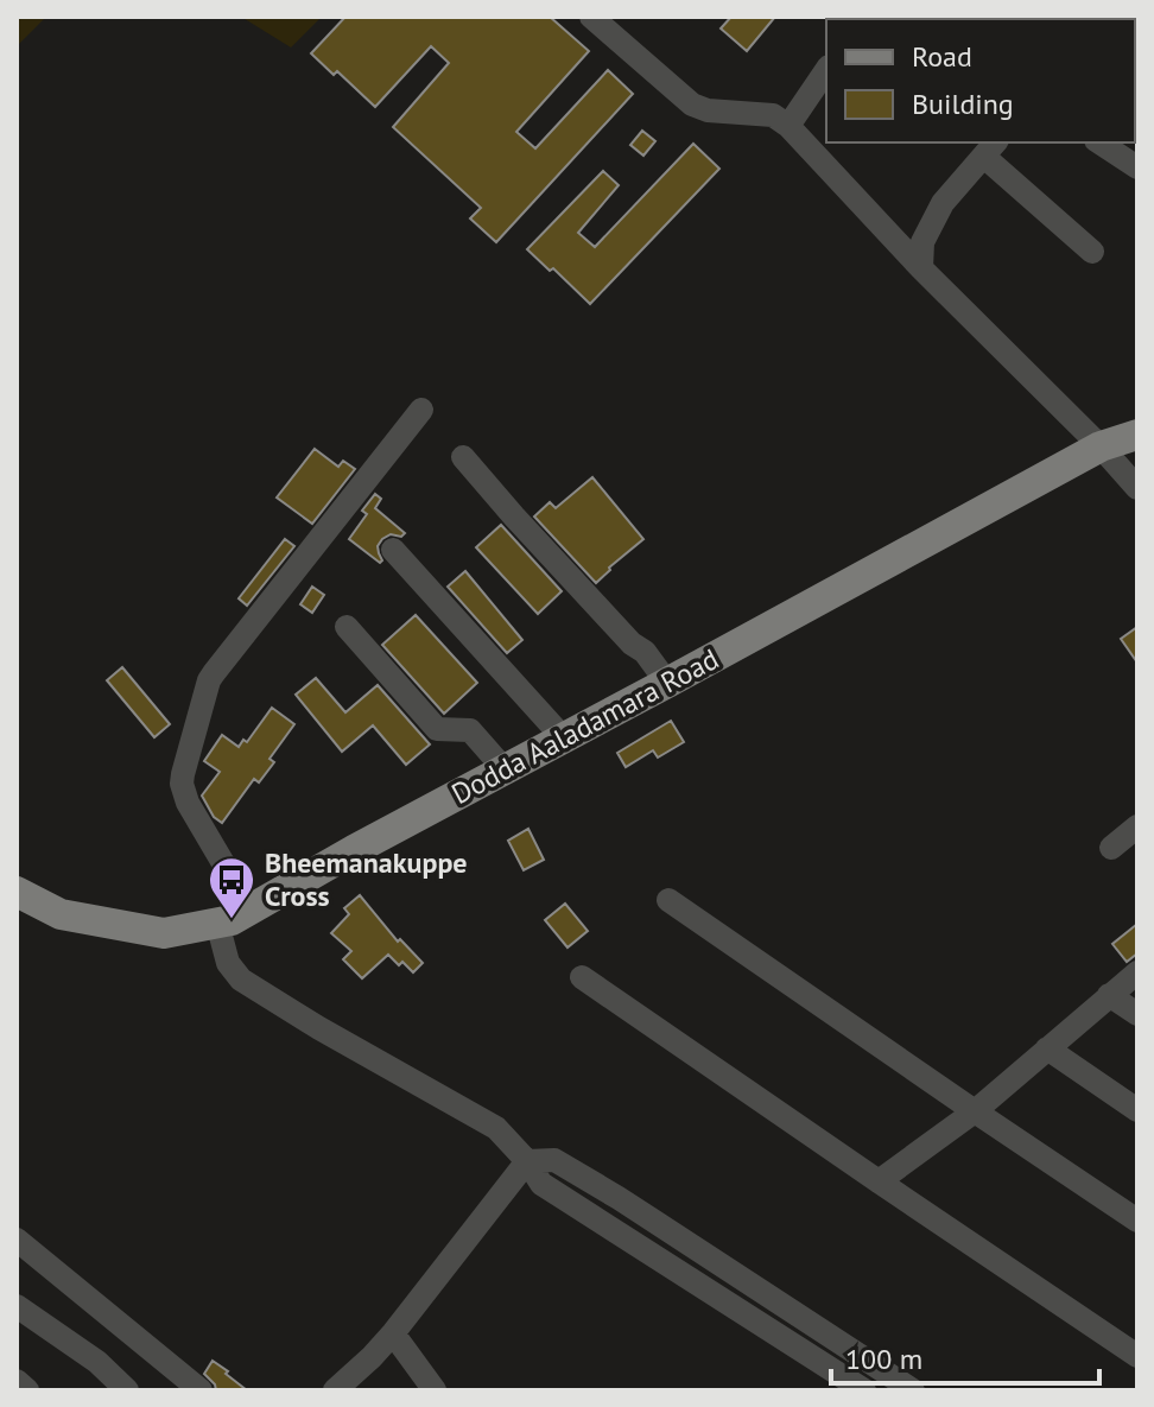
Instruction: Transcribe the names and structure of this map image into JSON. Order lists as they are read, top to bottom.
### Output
{
  "streets": {
    "main road": ["Dodda Aaladamara Road"]
  },
  "places": {
    "bus stop": ["Bheemanakuppe Cross"]
  },
  "legend": ["Road", "Building"],
  "scale_bar": "100 m"
}
